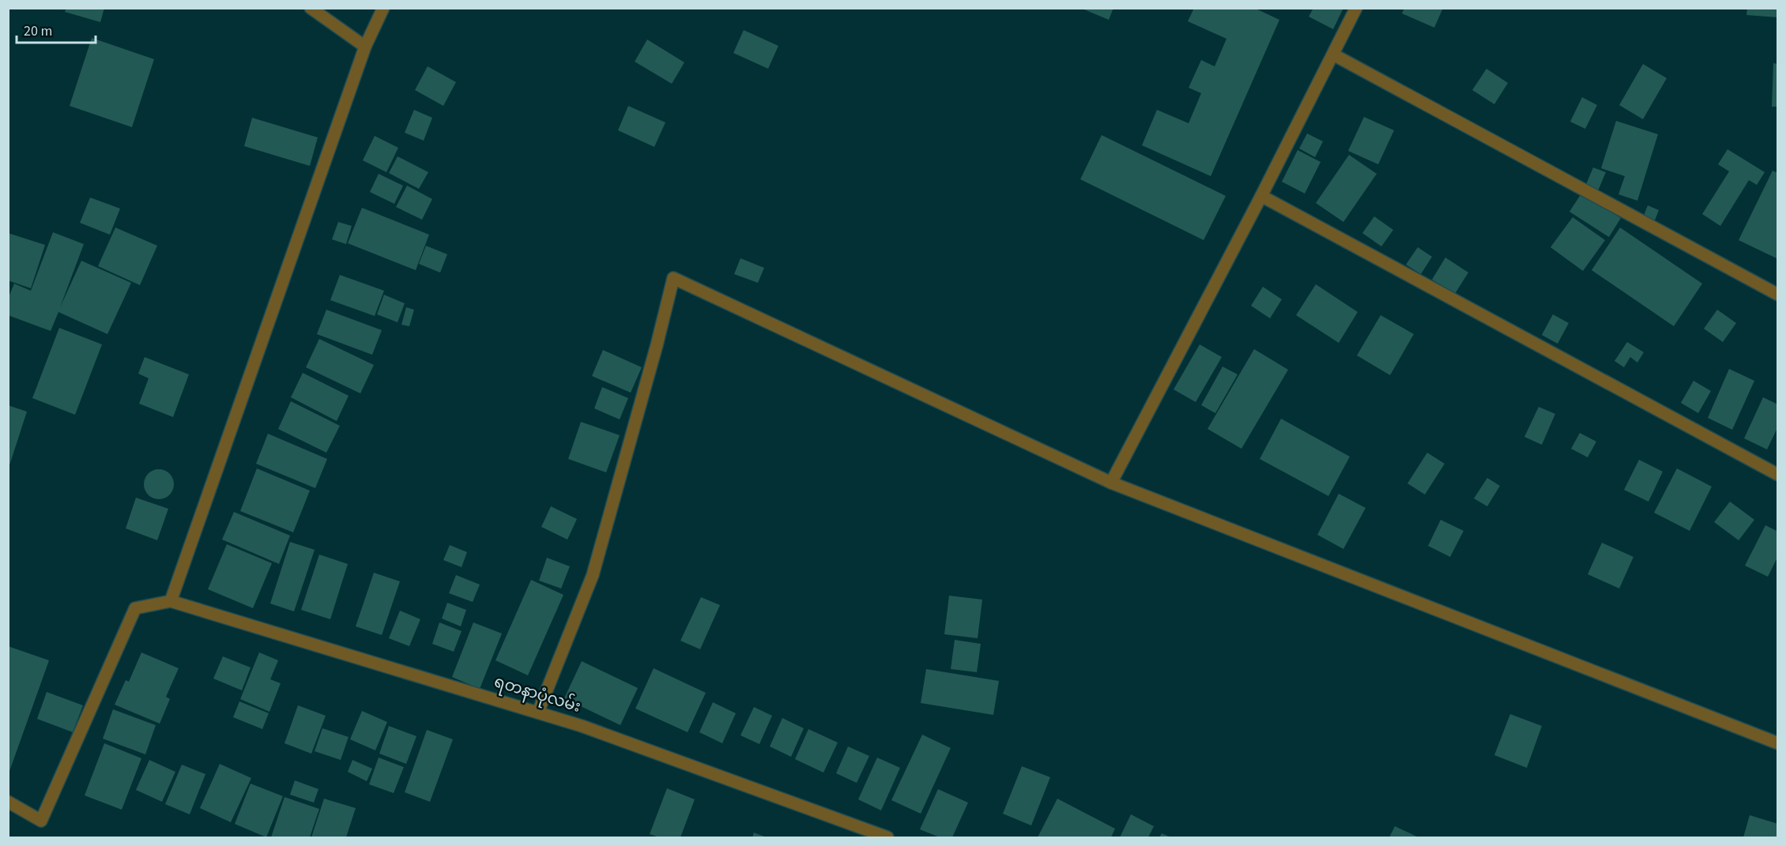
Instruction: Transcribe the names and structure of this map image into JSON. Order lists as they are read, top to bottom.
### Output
{
  "streets": {
    "street": ["ရတနာပုံလမ်း"]
  },
  "scale_bar": "20 m"
}
